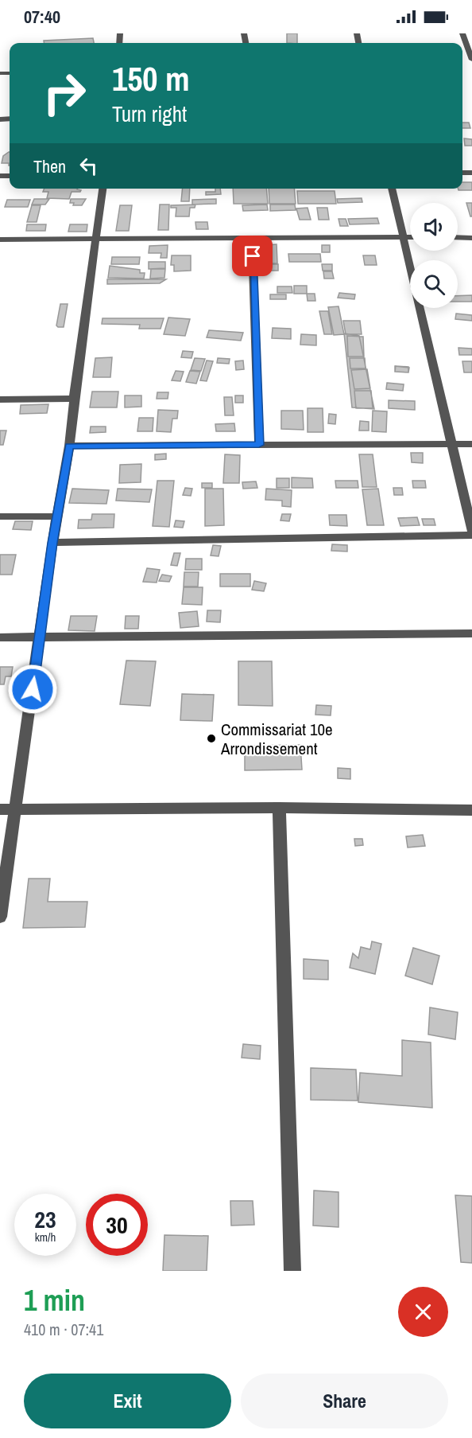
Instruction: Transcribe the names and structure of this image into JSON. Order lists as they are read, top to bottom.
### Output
{
  "places": ["Commissariat 10e Arrondissement"],
  "page": {
    "status": "07:40",
    "turn": ["150 m", "Turn right"],
    "then": "Then",
    "speed": "23 km/h",
    "limit": "30",
    "heading": ["1 min", "410 m · 07:41"],
    "buttons": ["Exit", "Share"]
  }
}
